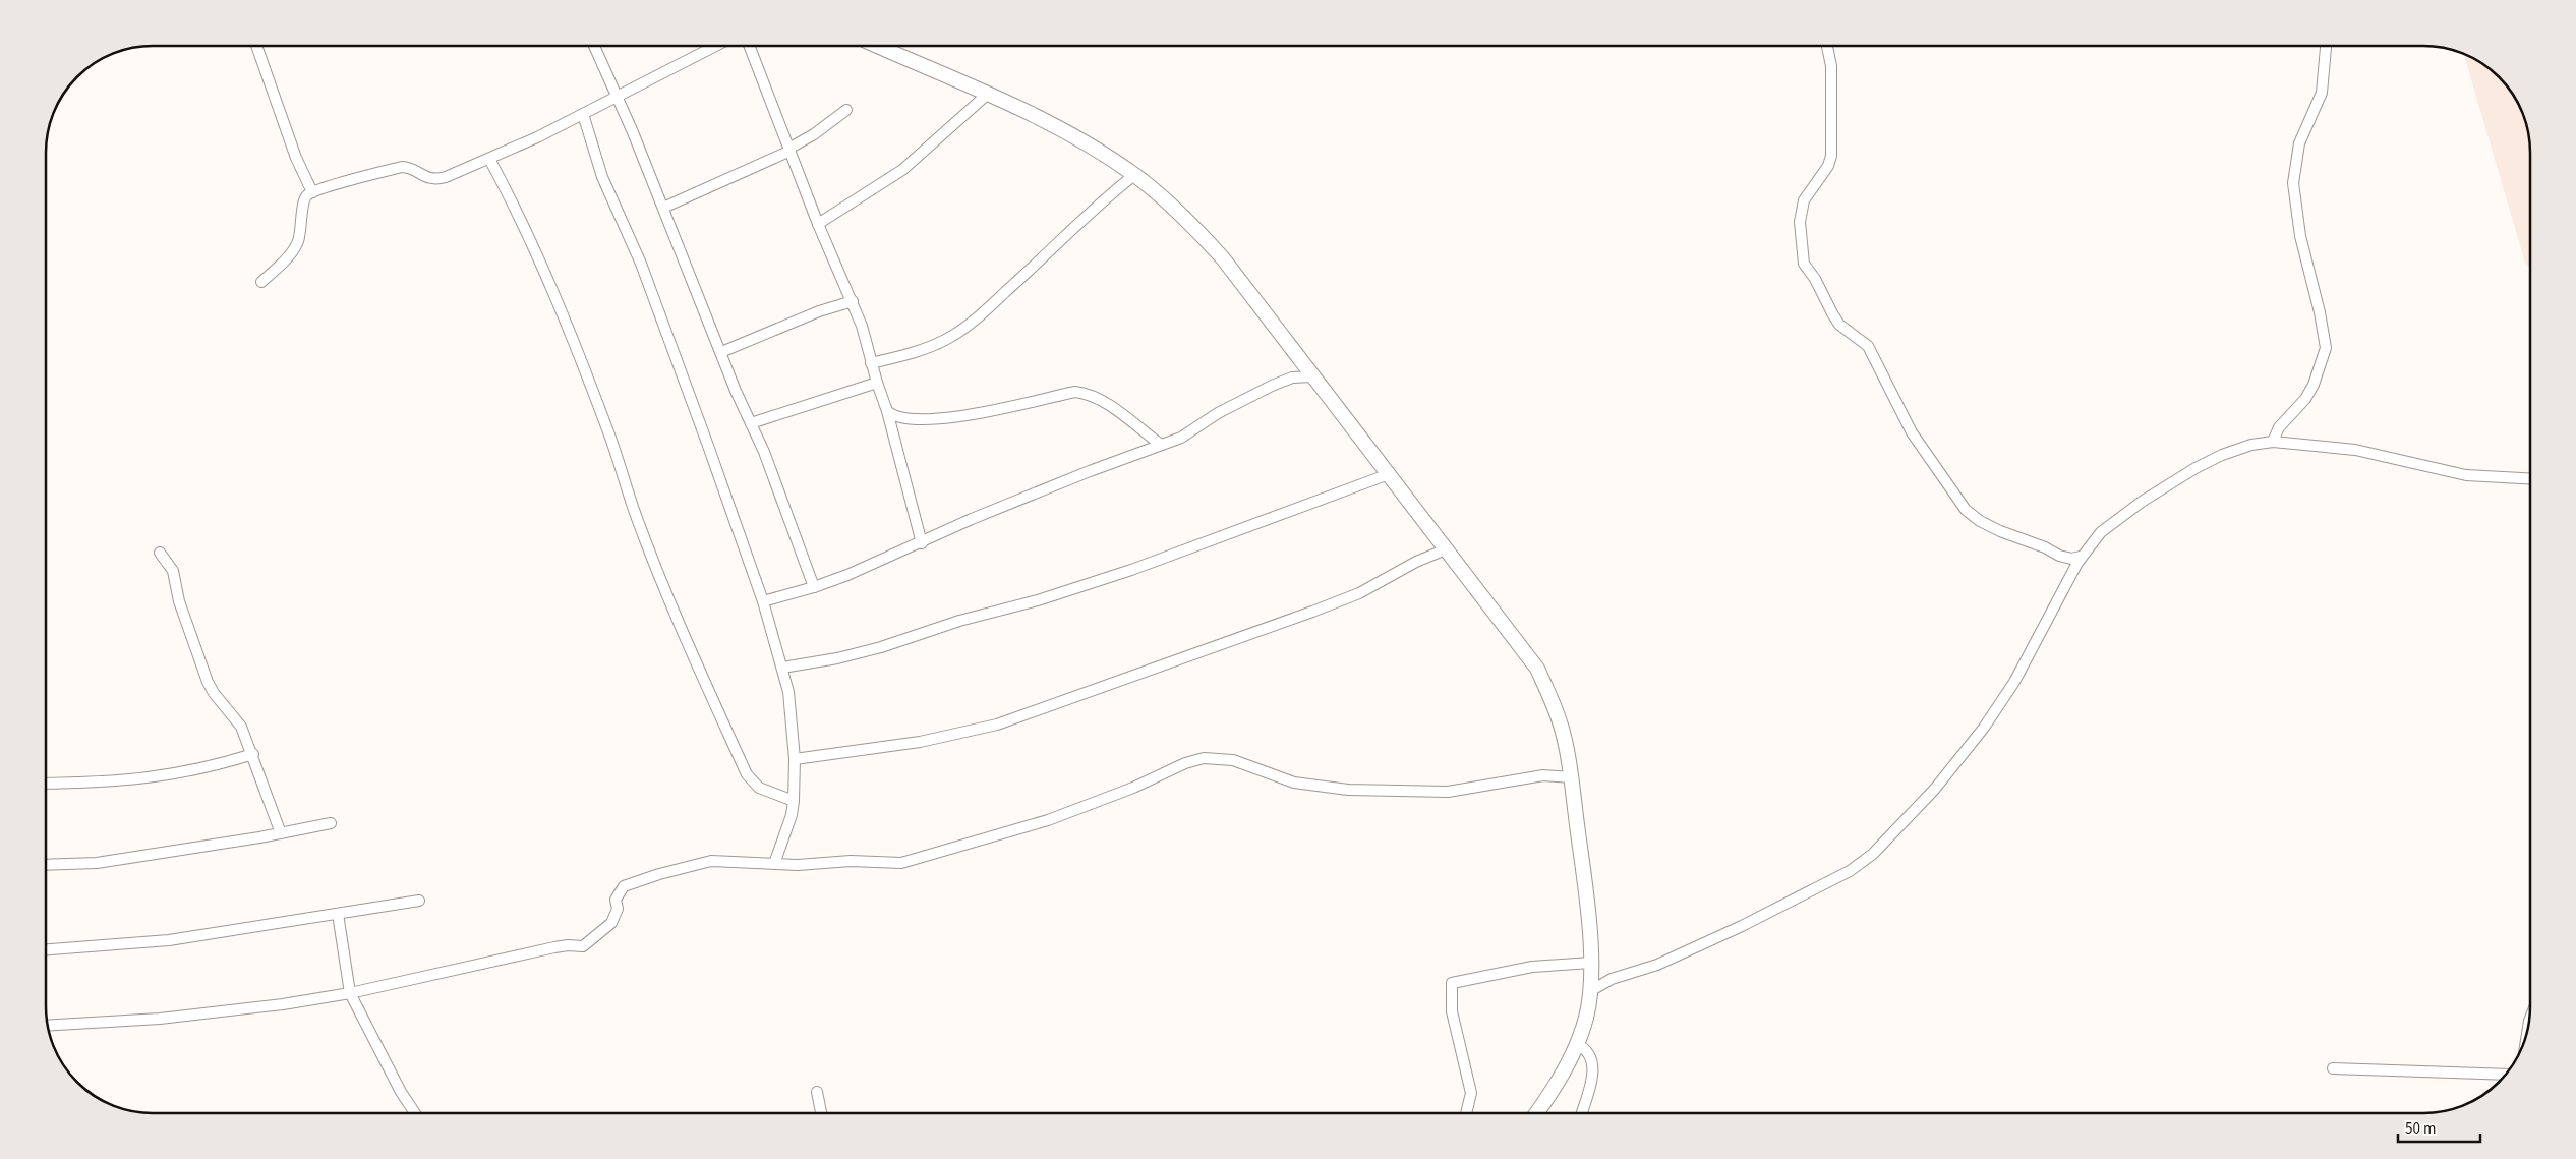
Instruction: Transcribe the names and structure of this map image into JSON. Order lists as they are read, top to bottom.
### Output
{
  "scale_bar": "50 m"
}
